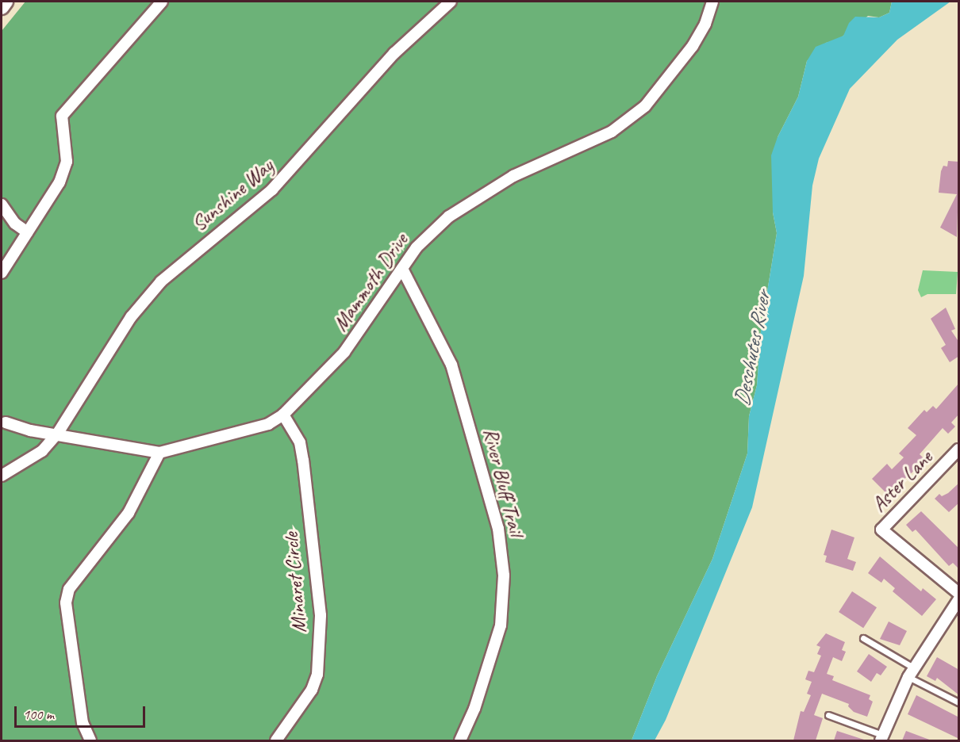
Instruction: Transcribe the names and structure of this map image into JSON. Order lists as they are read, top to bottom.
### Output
{
  "streets": {
    "street": [
      "Sunshine Way",
      "Mammoth Drive",
      "Aster Lane",
      "River Bluff Trail",
      "Minaret Circle"
    ]
  },
  "crossings": [
    ["Sunshine Way", "Mammoth Drive"],
    ["Mammoth Drive", "River Bluff Trail"],
    ["Mammoth Drive", "Minaret Circle"]
  ],
  "water": ["Deschutes River"],
  "scale_bar": "100 m"
}
